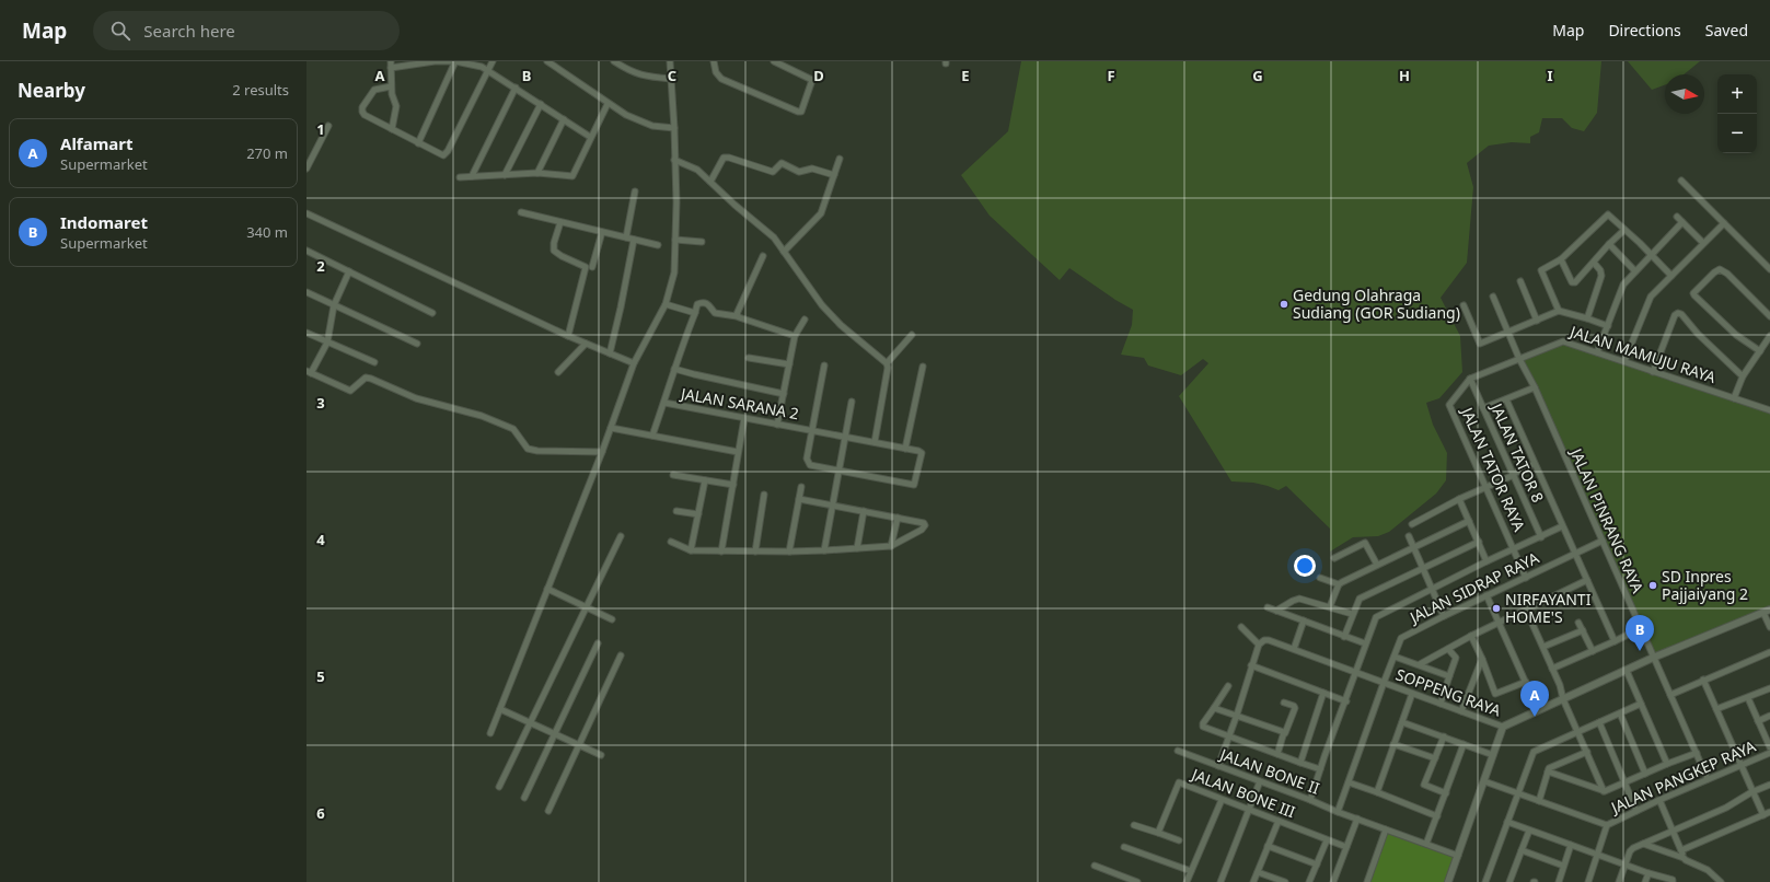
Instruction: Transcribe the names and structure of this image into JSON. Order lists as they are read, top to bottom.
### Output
{
  "streets": {
    "street": [
      "JALAN MAMUJU RAYA",
      "JALAN SARANA 2",
      "JALAN TATOR 8",
      "JALAN TATOR RAYA",
      "JALAN PINRANG RAYA",
      "JALAN SIDRAP RAYA",
      "SOPPENG RAYA",
      "JALAN BONE II",
      "JALAN PANGKEP RAYA",
      "JALAN BONE III"
    ]
  },
  "crossings": [
    ["JALAN MAMUJU RAYA", "JALAN PINRANG RAYA"],
    ["JALAN TATOR 8", "JALAN TATOR RAYA"],
    ["JALAN TATOR RAYA", "JALAN SIDRAP RAYA"],
    ["JALAN PINRANG RAYA", "JALAN SIDRAP RAYA"],
    ["JALAN PINRANG RAYA", "JALAN PANGKEP RAYA"],
    ["JALAN SIDRAP RAYA", "SOPPENG RAYA"],
    ["JALAN SIDRAP RAYA", "JALAN BONE II"]
  ],
  "places": ["Gedung Olahraga Sudiang (GOR Sudiang)", "SD Inpres Pajjaiyang 2", "NIRFAYANTI HOME'S"],
  "north": "right",
  "page": {
    "header": "Map",
    "search": "Search here",
    "nav": ["Map", "Directions", "Saved"],
    "heading": ["Nearby", "2 results"],
    "map_buttons": ["+", "−"],
    "list": [
      {
        "mark": "A",
        "name": "Alfamart",
        "note": "Supermarket",
        "value": "270 m"
      },
      {
        "mark": "B",
        "name": "Indomaret",
        "note": "Supermarket",
        "value": "340 m"
      }
    ],
    "pins": ["B", "A"]
  },
  "grid": {
    "columns": [
      "A",
      "B",
      "C",
      "D",
      "E",
      "F",
      "G",
      "H",
      "I"
    ],
    "rows": [
      "1",
      "2",
      "3",
      "4",
      "5",
      "6"
    ]
  }
}
